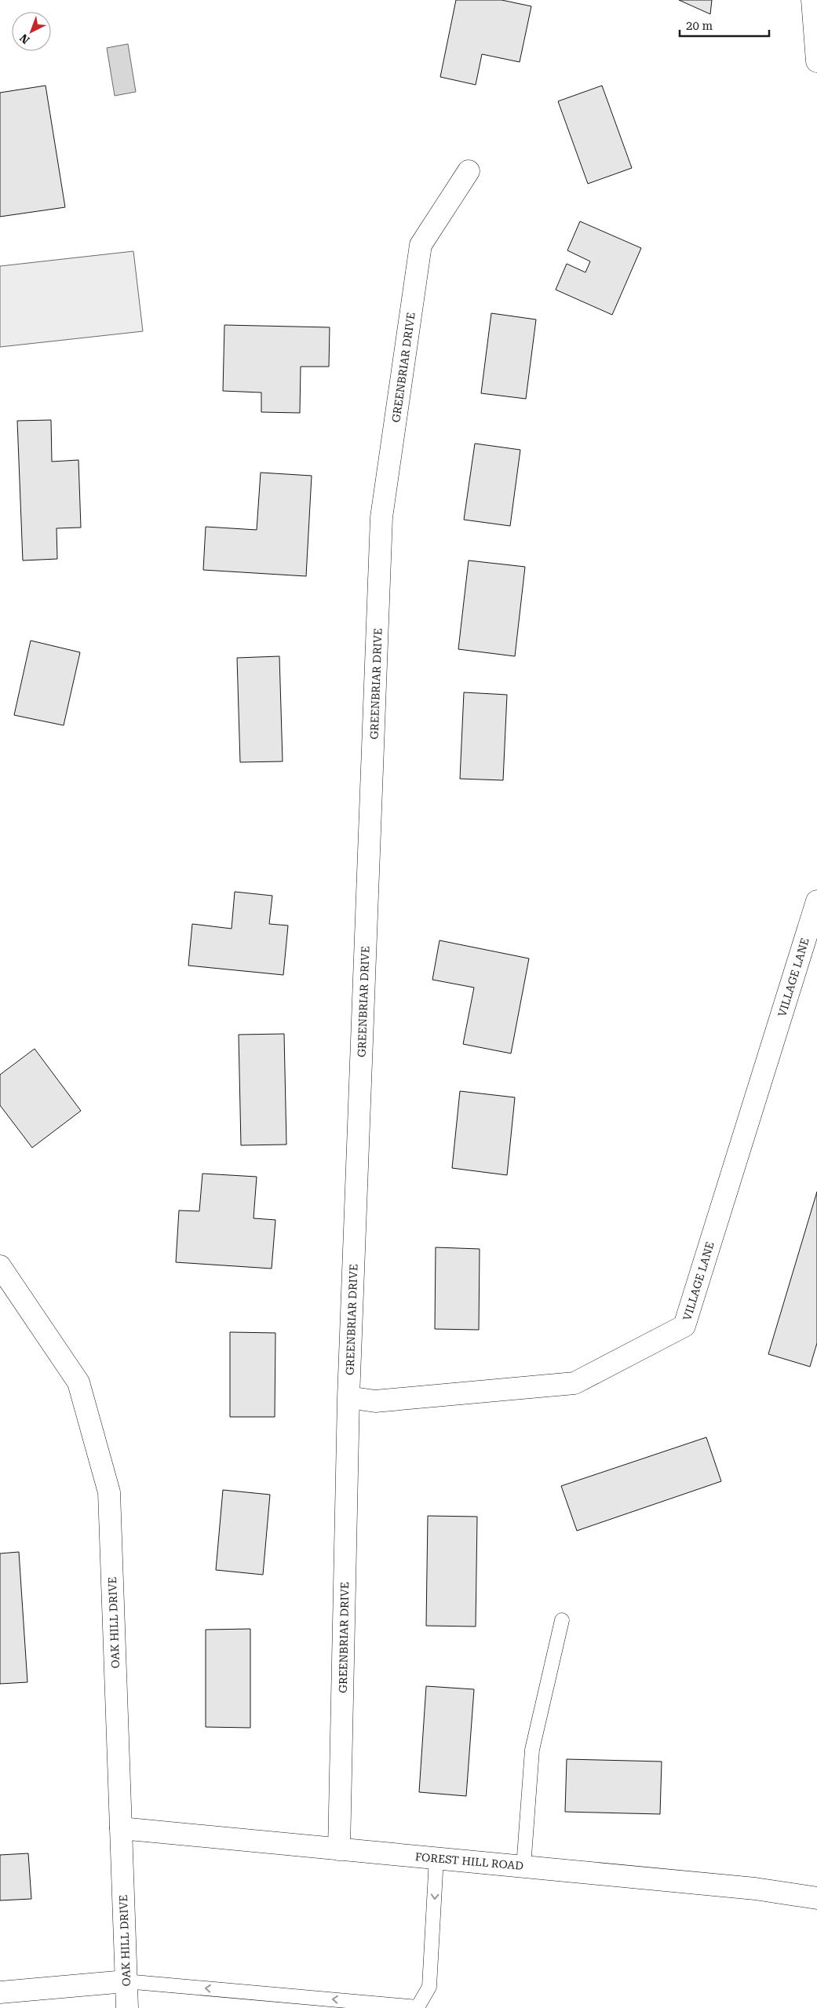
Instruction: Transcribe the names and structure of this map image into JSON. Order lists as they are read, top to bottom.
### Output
{
  "streets": {
    "street": [
      "GREENBRIAR DRIVE",
      "VILLAGE LANE",
      "OAK HILL DRIVE",
      "FOREST HILL ROAD"
    ]
  },
  "crossings": [
    ["GREENBRIAR DRIVE", "VILLAGE LANE"],
    ["GREENBRIAR DRIVE", "FOREST HILL ROAD"],
    ["OAK HILL DRIVE", "FOREST HILL ROAD"]
  ],
  "scale_bar": "20 m",
  "north": "bottom left"
}
